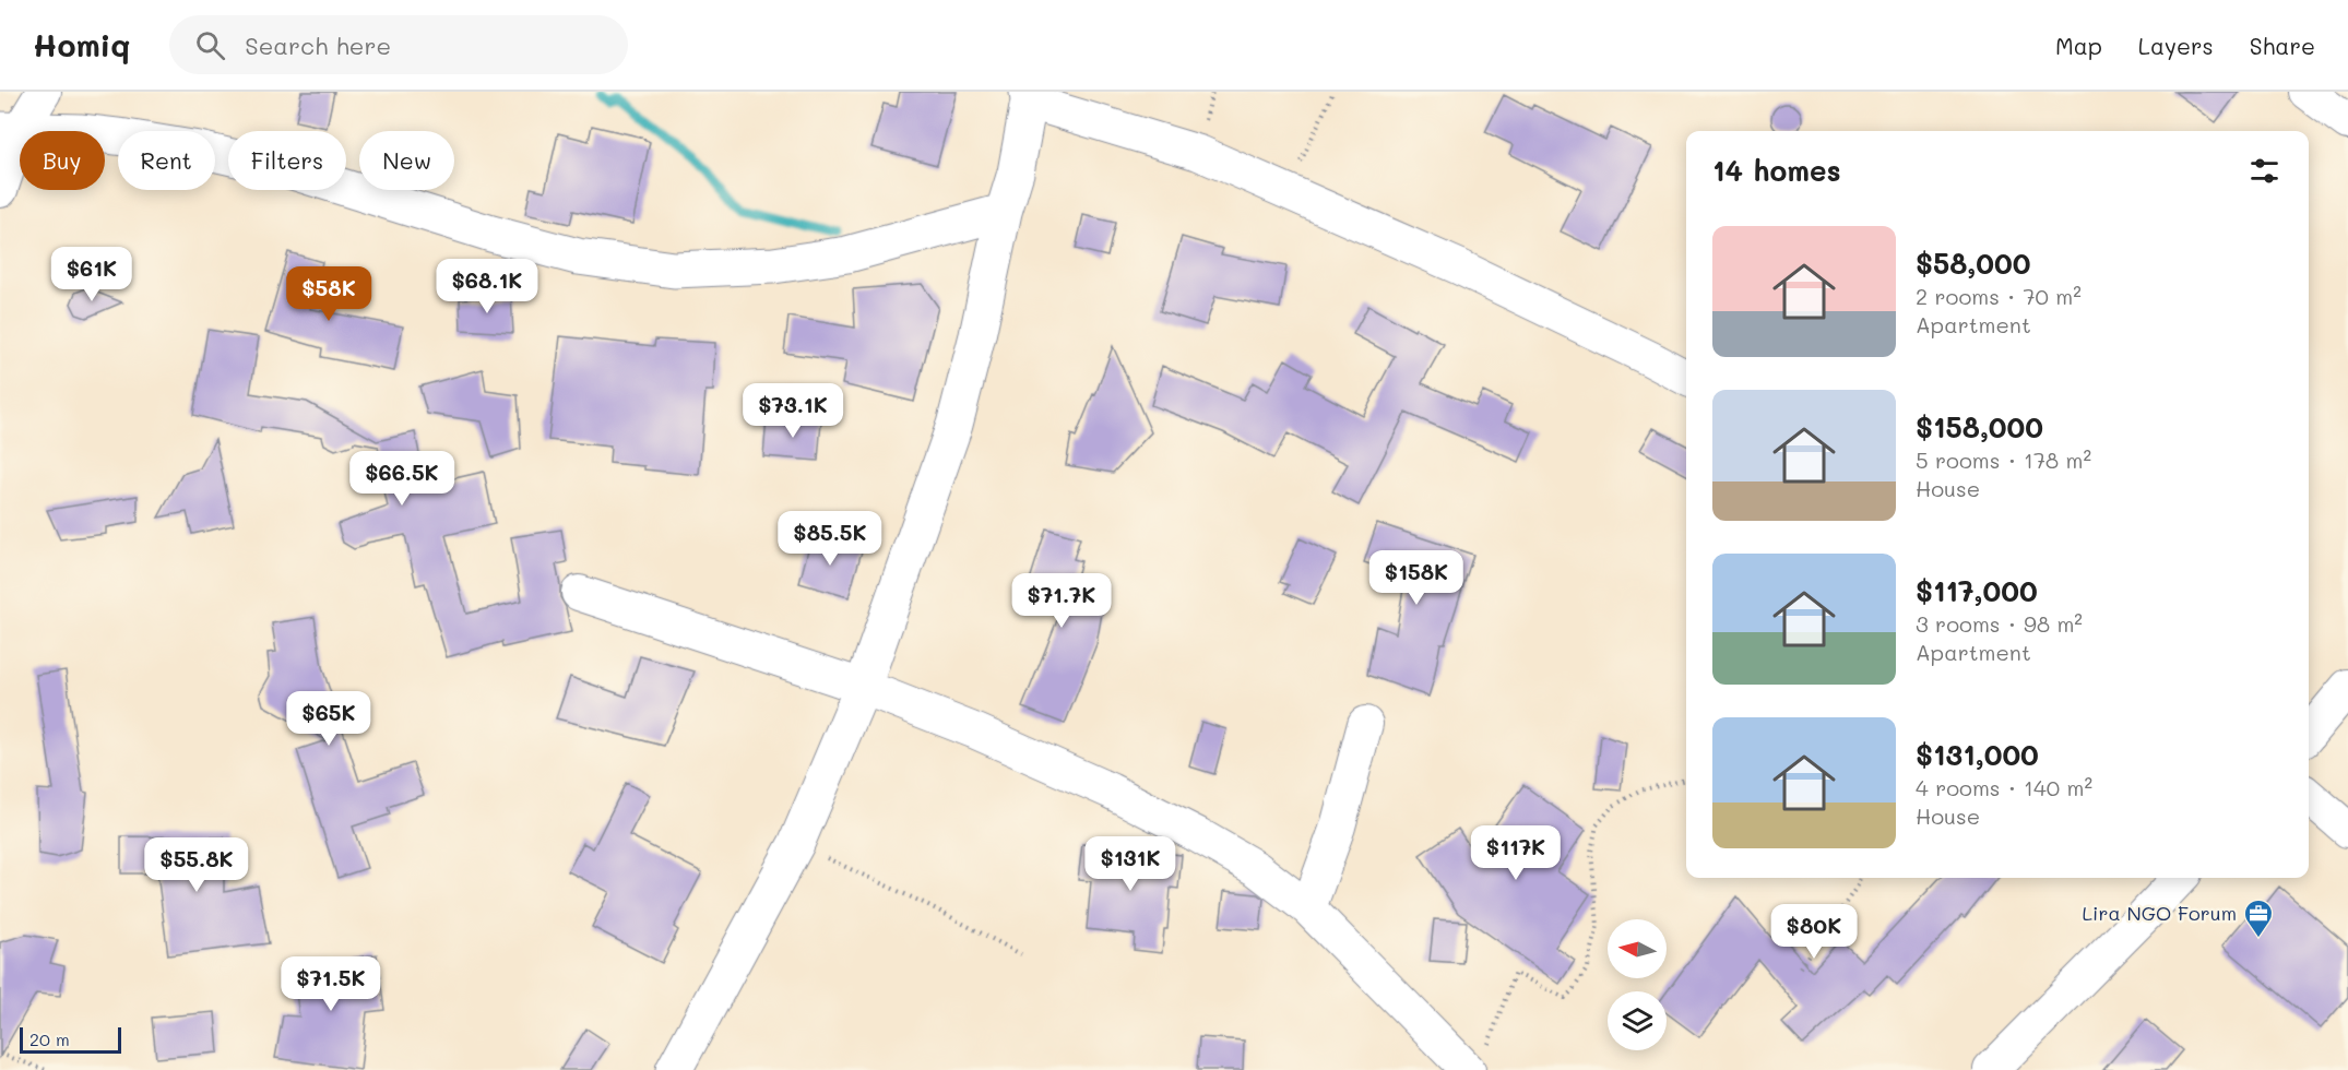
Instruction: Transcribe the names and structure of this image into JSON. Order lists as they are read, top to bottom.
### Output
{
  "places": {
    "office": ["Lira NGO Forum"]
  },
  "scale_bar": "20 m",
  "north": "left",
  "page": {
    "header": "Homiq",
    "search": "Search here",
    "nav": ["Map", "Layers", "Share"],
    "chip": [
      "Buy",
      "Rent",
      "Filters",
      "New"
    ],
    "heading": "14 homes",
    "list": [
      {
        "name": "$58,000",
        "note": "2 rooms · 70 m² · Apartment"
      },
      {
        "name": "$158,000",
        "note": "5 rooms · 178 m² · House"
      },
      {
        "name": "$117,000",
        "note": "3 rooms · 98 m² · Apartment"
      },
      {
        "name": "$131,000",
        "note": "4 rooms · 140 m² · House"
      }
    ],
    "price": [
      "$61K",
      "$68.1K",
      "$58K",
      "$73.1K",
      "$66.5K",
      "$85.5K",
      "$158K",
      "$71.7K",
      "$65K",
      "$117K",
      "$131K",
      "$55.8K",
      "$80K",
      "$71.5K"
    ],
    "scale": "20 m"
  }
}
